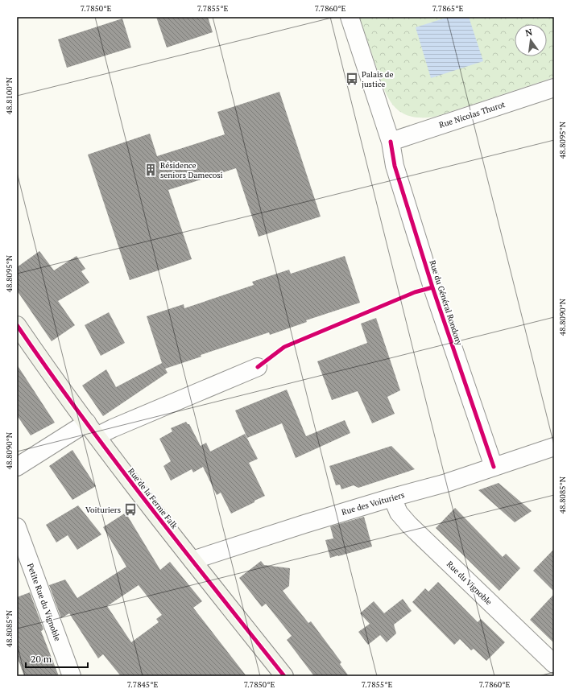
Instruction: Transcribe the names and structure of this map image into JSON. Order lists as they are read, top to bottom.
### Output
{
  "streets": {
    "street": [
      "Rue Nicolas Thurot",
      "Rue du Général Rondony",
      "Rue de la Ferme Falk",
      "Rue des Voituriers",
      "Rue du Vignoble",
      "Petite Rue du Vignoble"
    ]
  },
  "crossings": [
    ["Rue Nicolas Thurot", "Rue du Général Rondony"],
    ["Rue du Général Rondony", "Rue des Voituriers"],
    ["Rue de la Ferme Falk", "Rue des Voituriers"],
    ["Rue des Voituriers", "Rue du Vignoble"]
  ],
  "places": {
    "bus stop": ["Palais de justice", "Voituriers"],
    "building": ["Résidence seniors Damecosi"]
  },
  "scale_bar": "20 m",
  "north": "top",
  "coordinates": [
    "7.7850°E",
    "7.7855°E",
    "7.7860°E",
    "7.7865°E",
    "48.8100°N",
    "48.8095°N",
    "48.8090°N",
    "48.8085°N",
    "7.7845°E"
  ]
}
